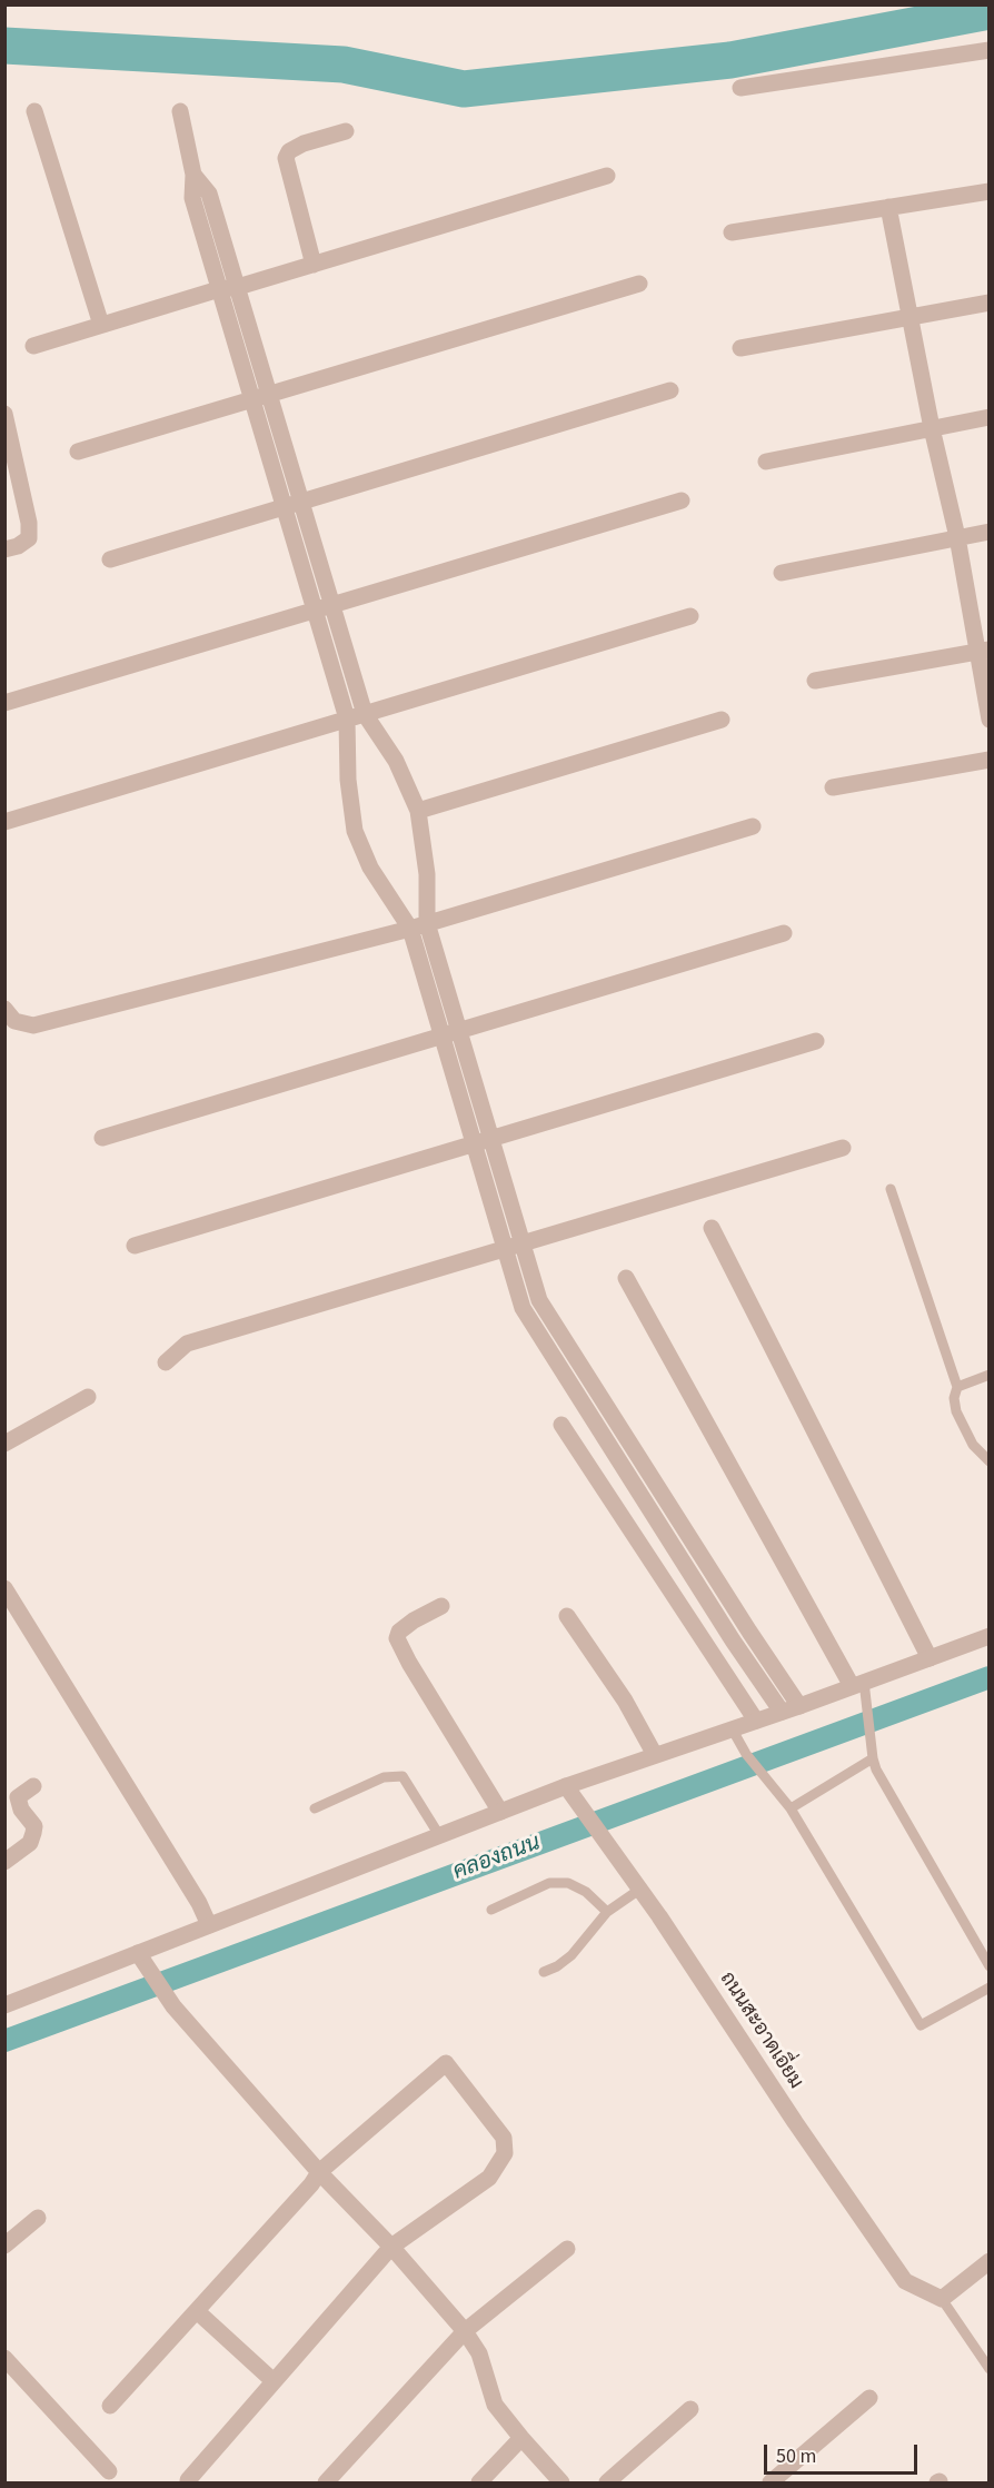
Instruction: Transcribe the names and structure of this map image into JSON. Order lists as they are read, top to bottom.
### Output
{
  "streets": {
    "street": ["ถนนสะอาดเอี่ยม"]
  },
  "water": ["คลองถนน"],
  "scale_bar": "50 m"
}
